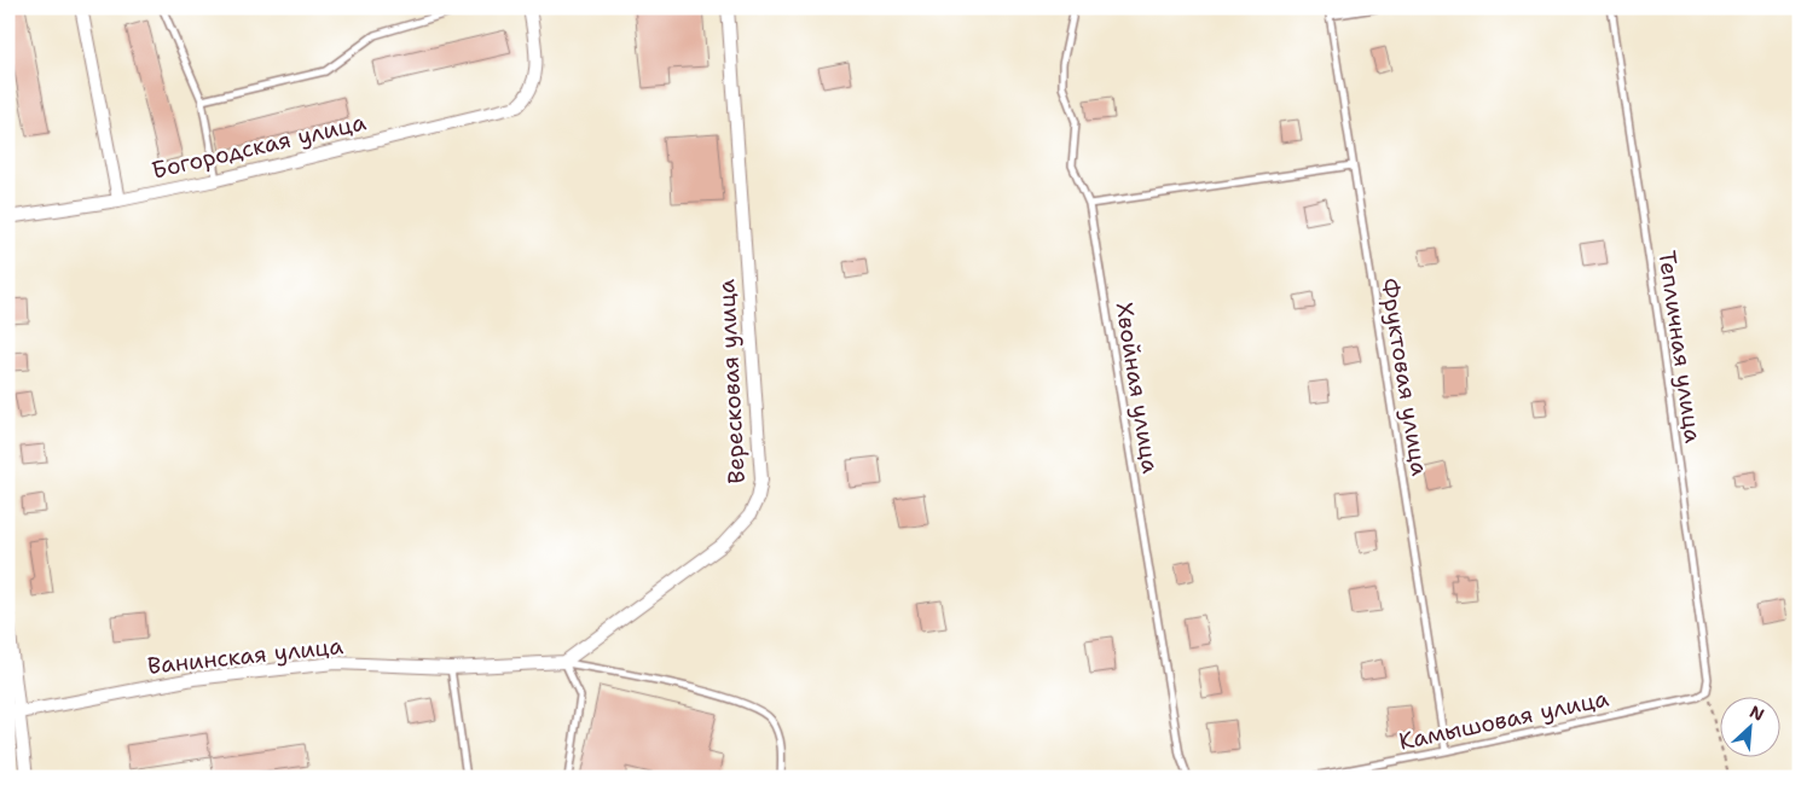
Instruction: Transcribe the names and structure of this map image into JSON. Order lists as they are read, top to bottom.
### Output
{
  "streets": {
    "street": ["Богородская улица", "Вересковая улица", "Ванинская улица"],
    "lane": [
      "Тепличная улица",
      "Фруктовая улица",
      "Хвойная улица",
      "Камышовая улица"
    ]
  },
  "crossings": [
    ["Тепличная улица", "Камышовая улица"],
    ["Фруктовая улица", "Камышовая улица"],
    ["Вересковая улица", "Ванинская улица"]
  ],
  "north": "top right"
}
